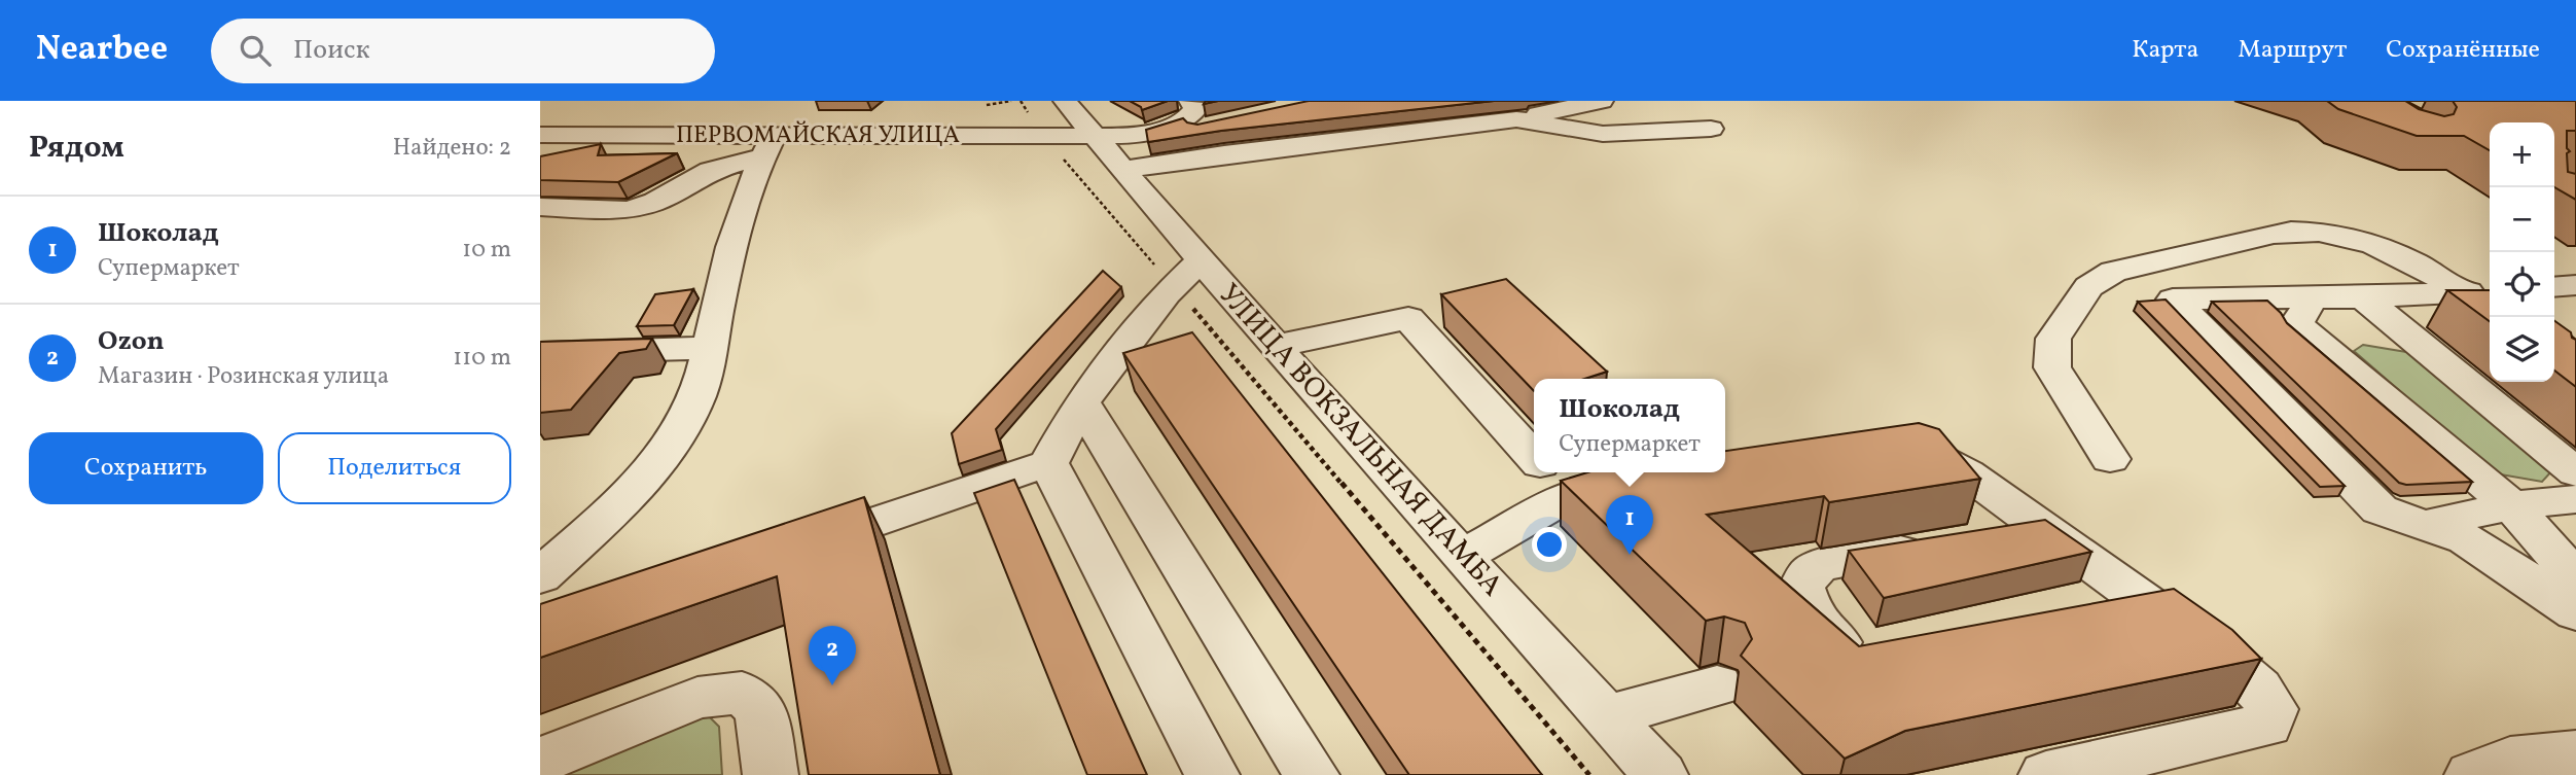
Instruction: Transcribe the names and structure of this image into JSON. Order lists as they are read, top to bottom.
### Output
{
  "streets": {
    "street": ["ПЕРВОМАЙСКАЯ УЛИЦА", "УЛИЦА ВОКЗАЛЬНАЯ ДАМБА"]
  },
  "crossings": [
    ["ПЕРВОМАЙСКАЯ УЛИЦА", "УЛИЦА ВОКЗАЛЬНАЯ ДАМБА"]
  ],
  "page": {
    "header": "Nearbee",
    "search": "Поиск",
    "nav": ["Карта", "Маршрут", "Сохранённые"],
    "heading": ["Рядом", "Найдено: 2"],
    "map_buttons": ["+", "−"],
    "list": [
      {
        "mark": "1",
        "name": "Шоколад",
        "note": "Супермаркет",
        "value": "10 m"
      },
      {
        "mark": "2",
        "name": "Ozon",
        "note": "Магазин · Розинская улица",
        "value": "110 m"
      }
    ],
    "popup": ["Шоколад", "Супермаркет"],
    "buttons": ["Сохранить", "Поделиться"],
    "pins": ["1", "2"]
  }
}
